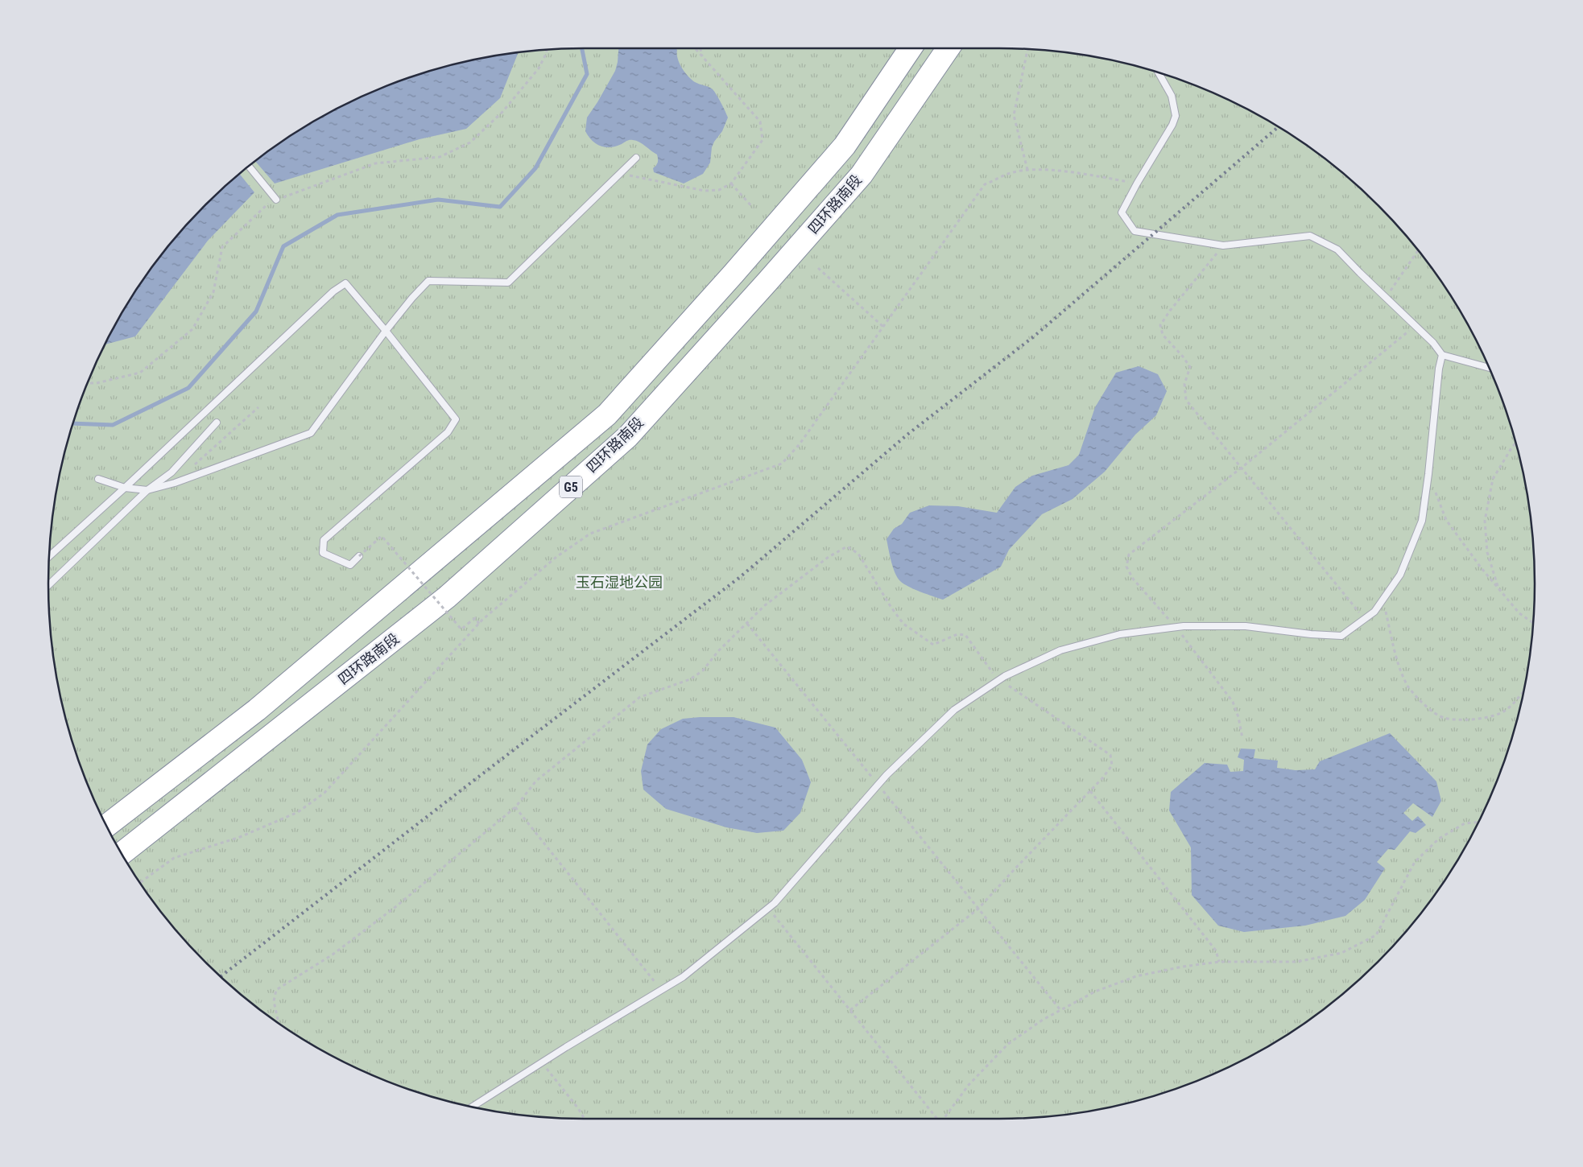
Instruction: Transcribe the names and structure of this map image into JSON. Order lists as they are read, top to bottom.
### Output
{
  "streets": {
    "highway": ["四环路南段", "G5"]
  },
  "parks": ["玉石湿地公园"]
}
